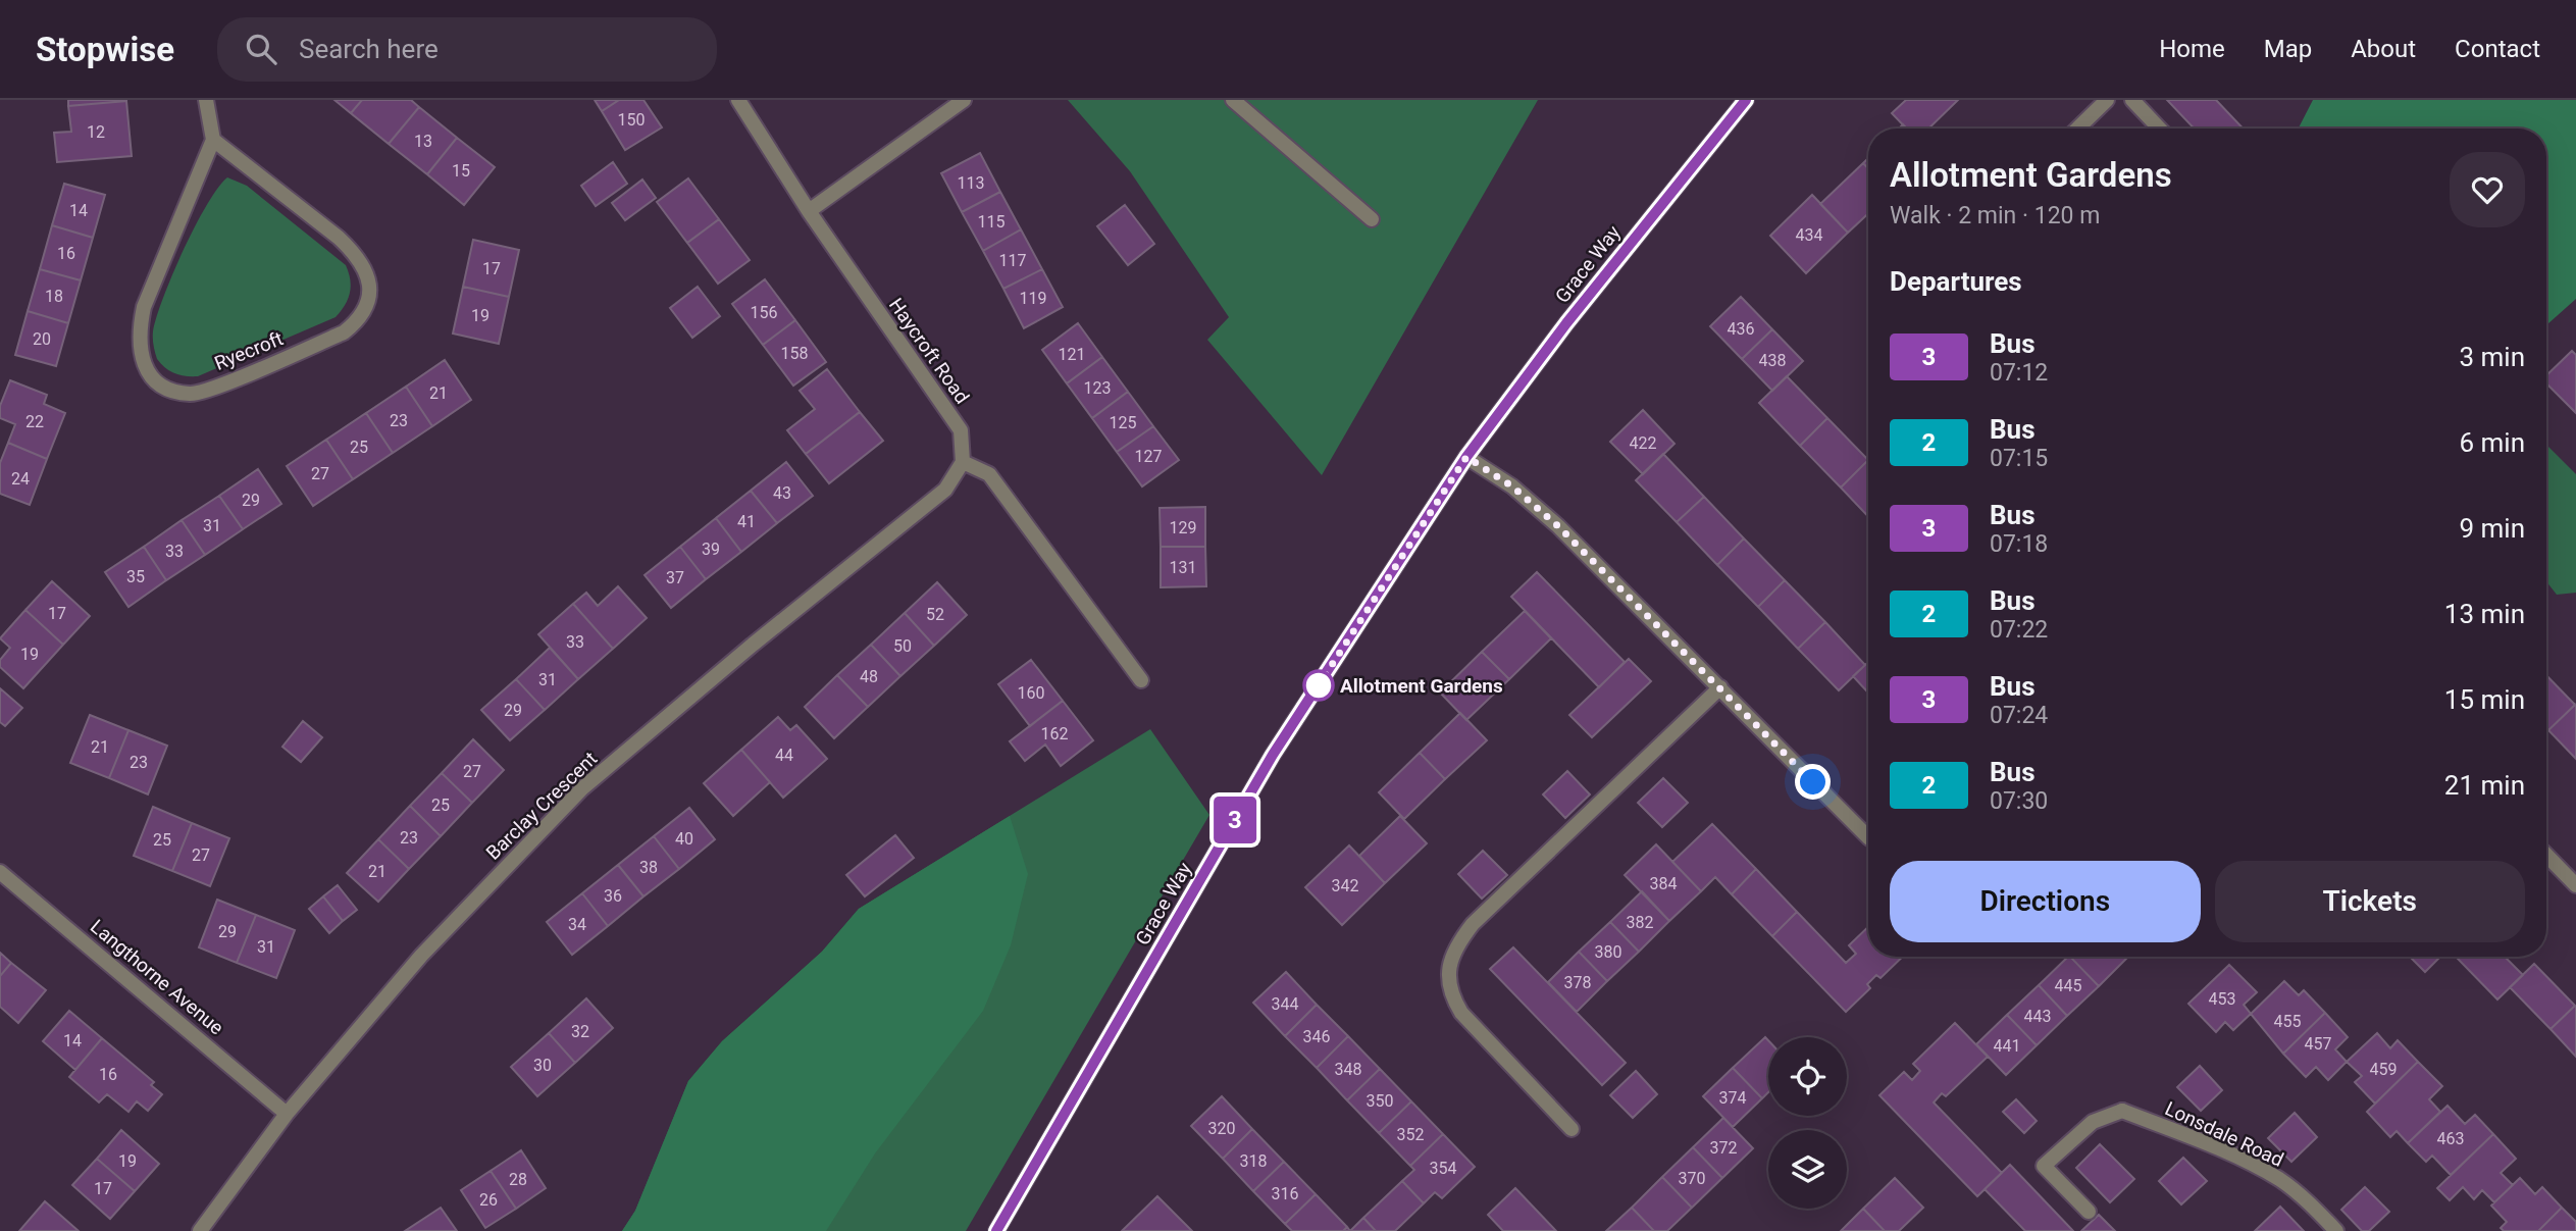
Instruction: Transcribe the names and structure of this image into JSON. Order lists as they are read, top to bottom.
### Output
{
  "streets": {
    "street": [
      "Grace Way",
      "Ryecroft",
      "Haycroft Road",
      "Barclay Crescent",
      "Langthorne Avenue",
      "Lonsdale Road"
    ]
  },
  "crossings": [
    ["Haycroft Road", "Barclay Crescent"],
    ["Barclay Crescent", "Langthorne Avenue"]
  ],
  "places": ["Allotment Gardens"],
  "lines": ["bus line 3"],
  "house_numbers": [
    "150",
    "12",
    "13",
    "15",
    "113",
    "14",
    "115",
    "434",
    "16",
    "117",
    "17",
    "18",
    "119",
    "156",
    "19",
    "436",
    "20",
    "158",
    "121",
    "438",
    "123",
    "21",
    "23",
    "22",
    "125",
    "422",
    "25",
    "127",
    "27",
    "24",
    "43",
    "29",
    "41",
    "31",
    "129",
    "39",
    "33",
    "131",
    "35",
    "37",
    "17",
    "52",
    "33",
    "50",
    "19",
    "48",
    "31",
    "160",
    "29",
    "162",
    "21",
    "44",
    "23",
    "27",
    "25",
    "23",
    "40",
    "25",
    "27",
    "38",
    "21",
    "384",
    "342",
    "36",
    "382",
    "34",
    "29",
    "31",
    "380",
    "378",
    "445",
    "453",
    "344",
    "443",
    "455",
    "32",
    "346",
    "14",
    "457",
    "441",
    "30",
    "348",
    "459",
    "16",
    "374",
    "350",
    "320",
    "352",
    "463",
    "372",
    "19",
    "318",
    "354",
    "370",
    "28",
    "17",
    "316",
    "26"
  ],
  "page": {
    "header": "Stopwise",
    "search": "Search here",
    "nav": [
      "Home",
      "Map",
      "About",
      "Contact"
    ],
    "on_map": "3",
    "heading": [
      ["Allotment Gardens", "Walk · 2 min · 120 m"],
      "Departures"
    ],
    "list": [
      {
        "mark": "3",
        "name": "Bus",
        "note": "07:12",
        "value": "3 min"
      },
      {
        "mark": "2",
        "name": "Bus",
        "note": "07:15",
        "value": "6 min"
      },
      {
        "mark": "3",
        "name": "Bus",
        "note": "07:18",
        "value": "9 min"
      },
      {
        "mark": "2",
        "name": "Bus",
        "note": "07:22",
        "value": "13 min"
      },
      {
        "mark": "3",
        "name": "Bus",
        "note": "07:24",
        "value": "15 min"
      },
      {
        "mark": "2",
        "name": "Bus",
        "note": "07:30",
        "value": "21 min"
      }
    ],
    "buttons": ["Directions", "Tickets"]
  }
}
